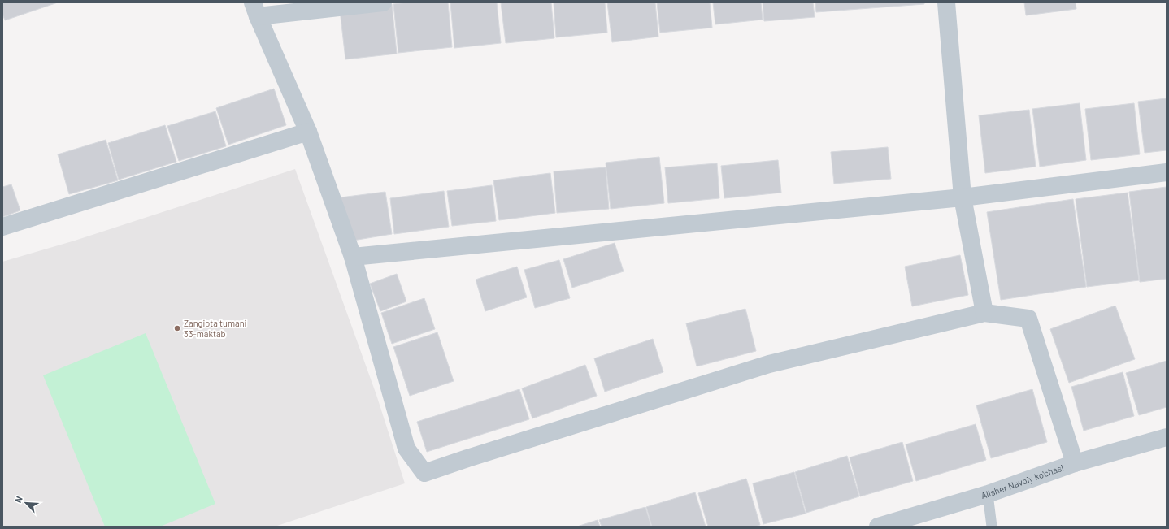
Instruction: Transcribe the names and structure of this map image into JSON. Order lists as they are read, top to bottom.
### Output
{
  "streets": {
    "street": ["Alisher Navoiy ko'chasi"]
  },
  "places": ["Zangiota tumani 33-maktab"],
  "north": "top left"
}
